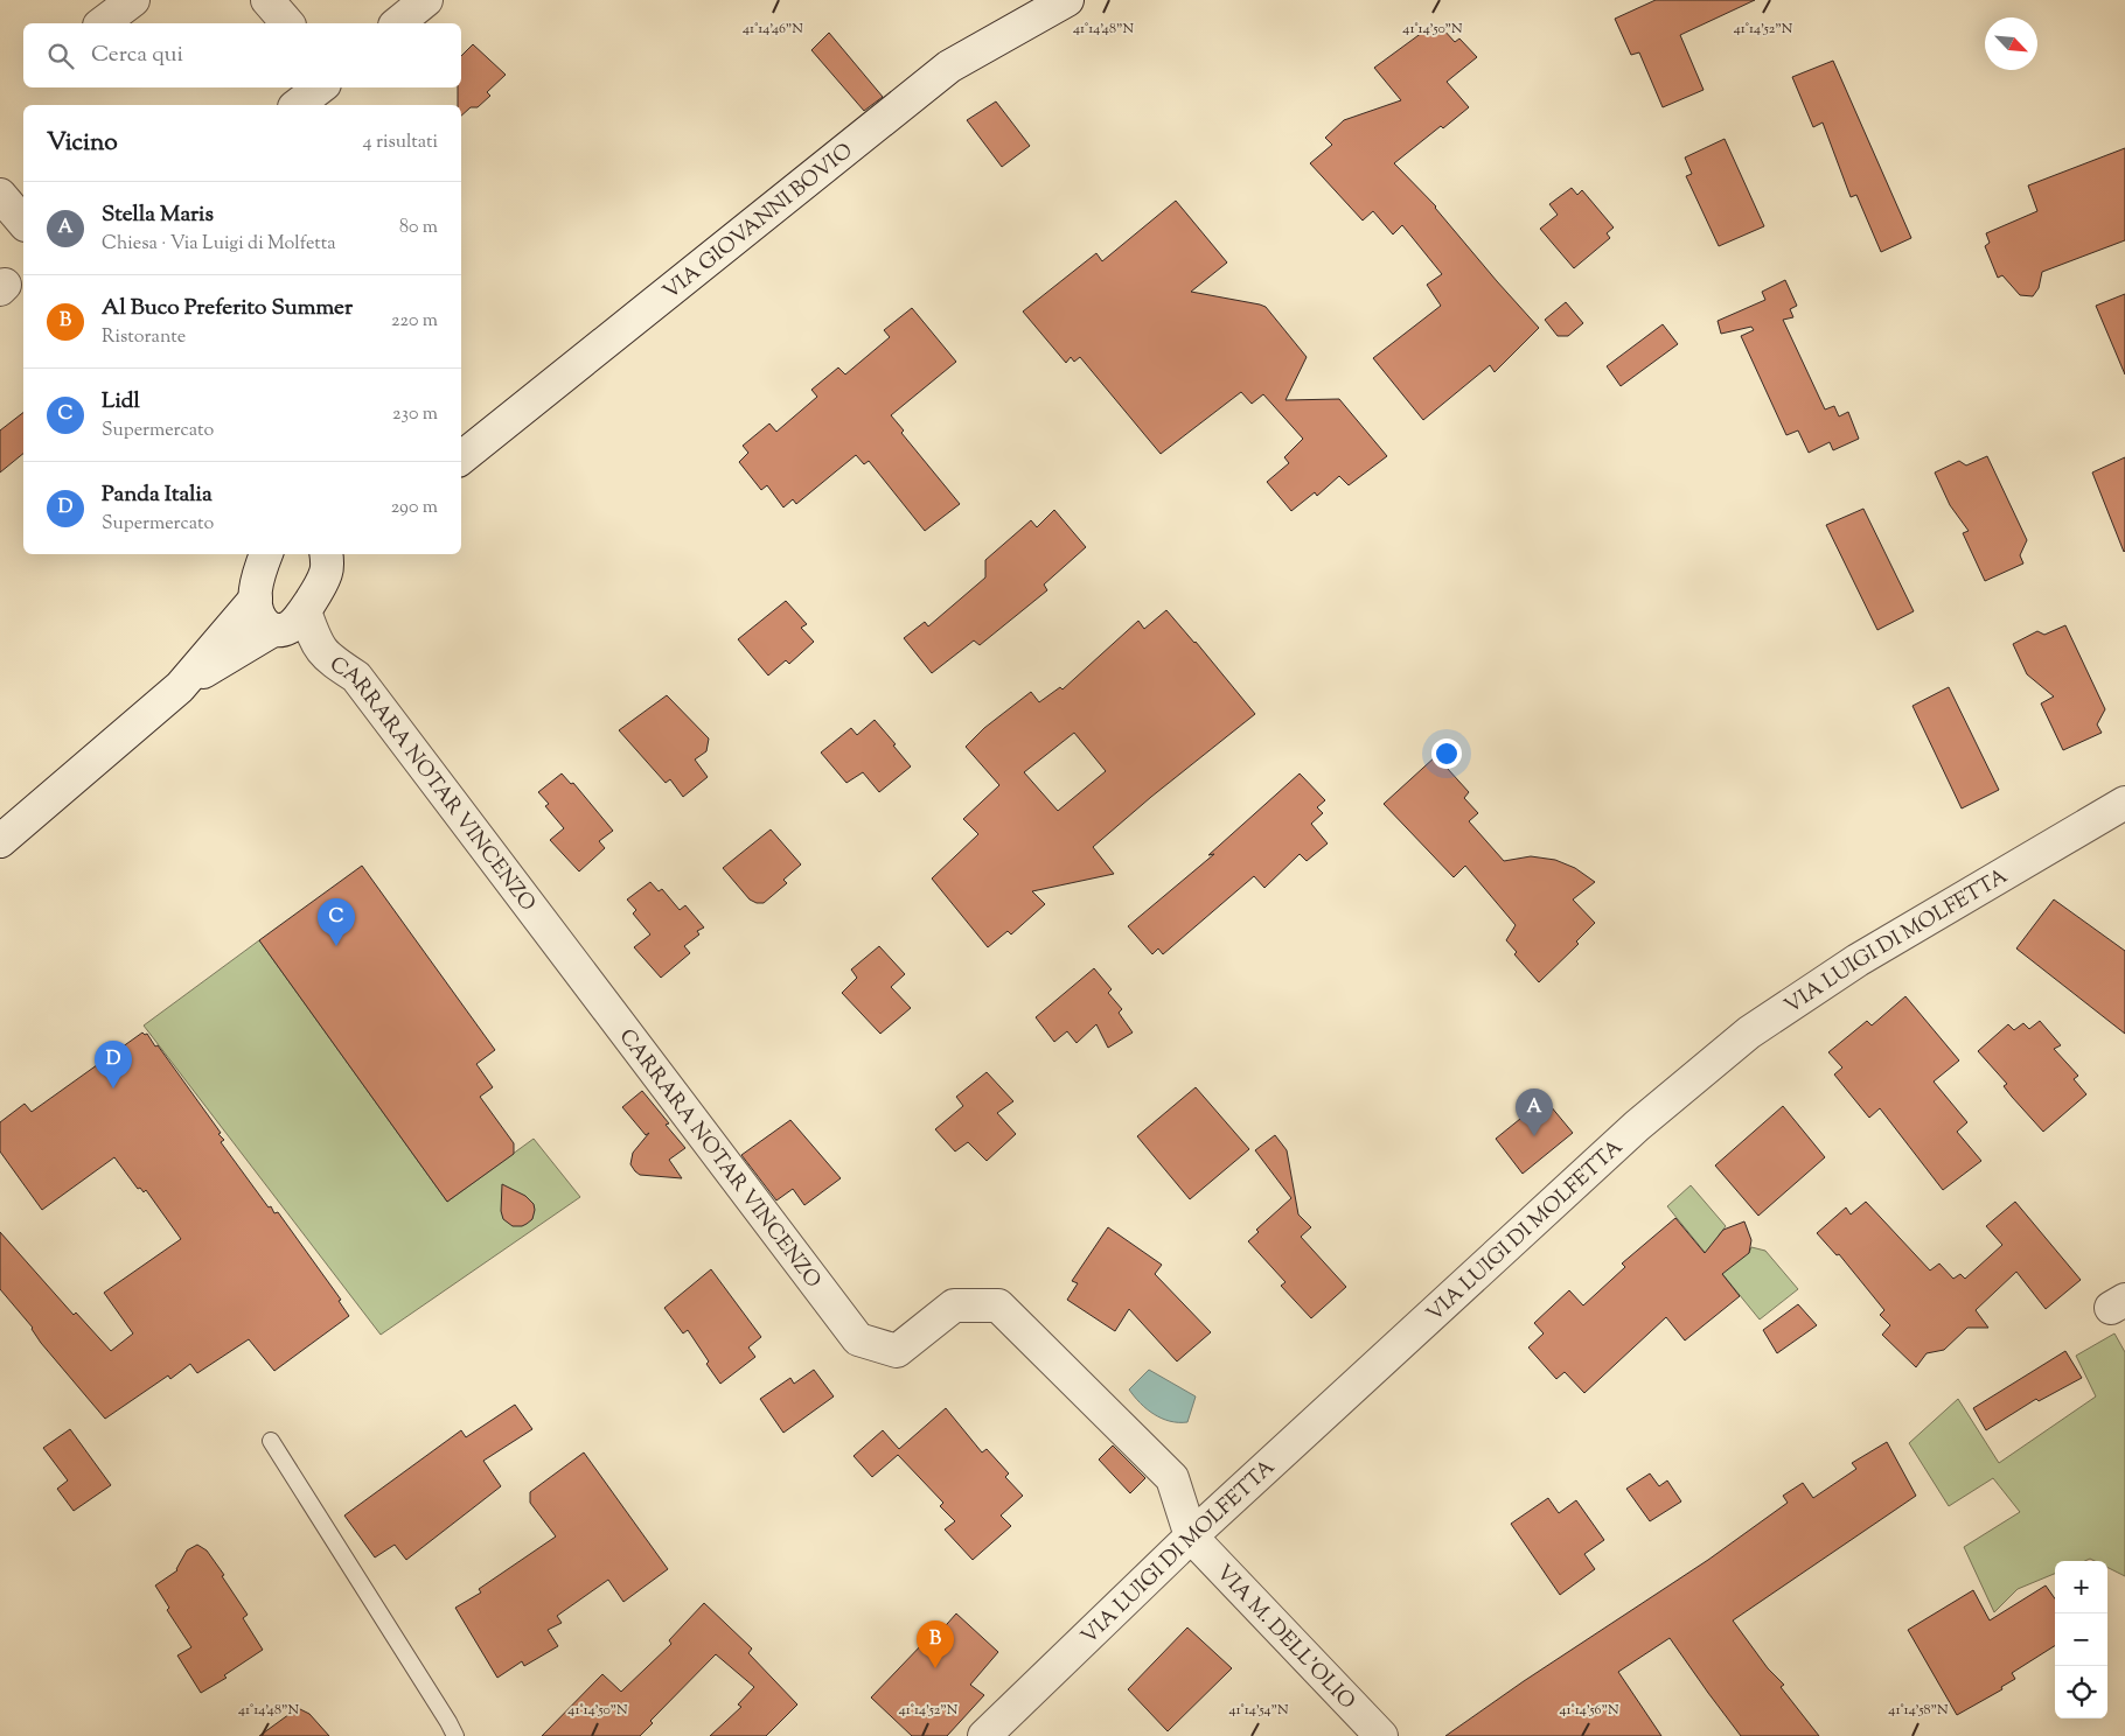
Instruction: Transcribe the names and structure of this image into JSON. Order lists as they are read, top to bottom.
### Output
{
  "streets": {
    "street": [
      "VIA GIOVANNI BOVIO",
      "CARRARA NOTAR VINCENZO",
      "VIA LUIGI DI MOLFETTA",
      "VIA M. DELL'OLIO"
    ]
  },
  "crossings": [
    ["CARRARA NOTAR VINCENZO", "VIA LUIGI DI MOLFETTA"],
    ["CARRARA NOTAR VINCENZO", "VIA M. DELL'OLIO"],
    ["VIA LUIGI DI MOLFETTA", "VIA M. DELL'OLIO"]
  ],
  "north": "bottom right",
  "page": {
    "search": "Cerca qui",
    "heading": ["Vicino", "4 risultati"],
    "list": [
      {
        "mark": "A",
        "name": "Stella Maris",
        "note": "Chiesa · Via Luigi di Molfetta",
        "value": "80 m"
      },
      {
        "mark": "B",
        "name": "Al Buco Preferito Summer",
        "note": "Ristorante",
        "value": "220 m"
      },
      {
        "mark": "C",
        "name": "Lidl",
        "note": "Supermercato",
        "value": "230 m"
      },
      {
        "mark": "D",
        "name": "Panda Italia",
        "note": "Supermercato",
        "value": "290 m"
      }
    ],
    "pins": [
      "C",
      "D",
      "A",
      "B"
    ],
    "map_buttons": ["+", "−"]
  },
  "coordinates": [
    "41°14'46\"N",
    "41°14'48\"N",
    "41°14'50\"N",
    "41°14'52\"N",
    "41°14'54\"N",
    "41°14'56\"N",
    "41°14'58\"N"
  ]
}
